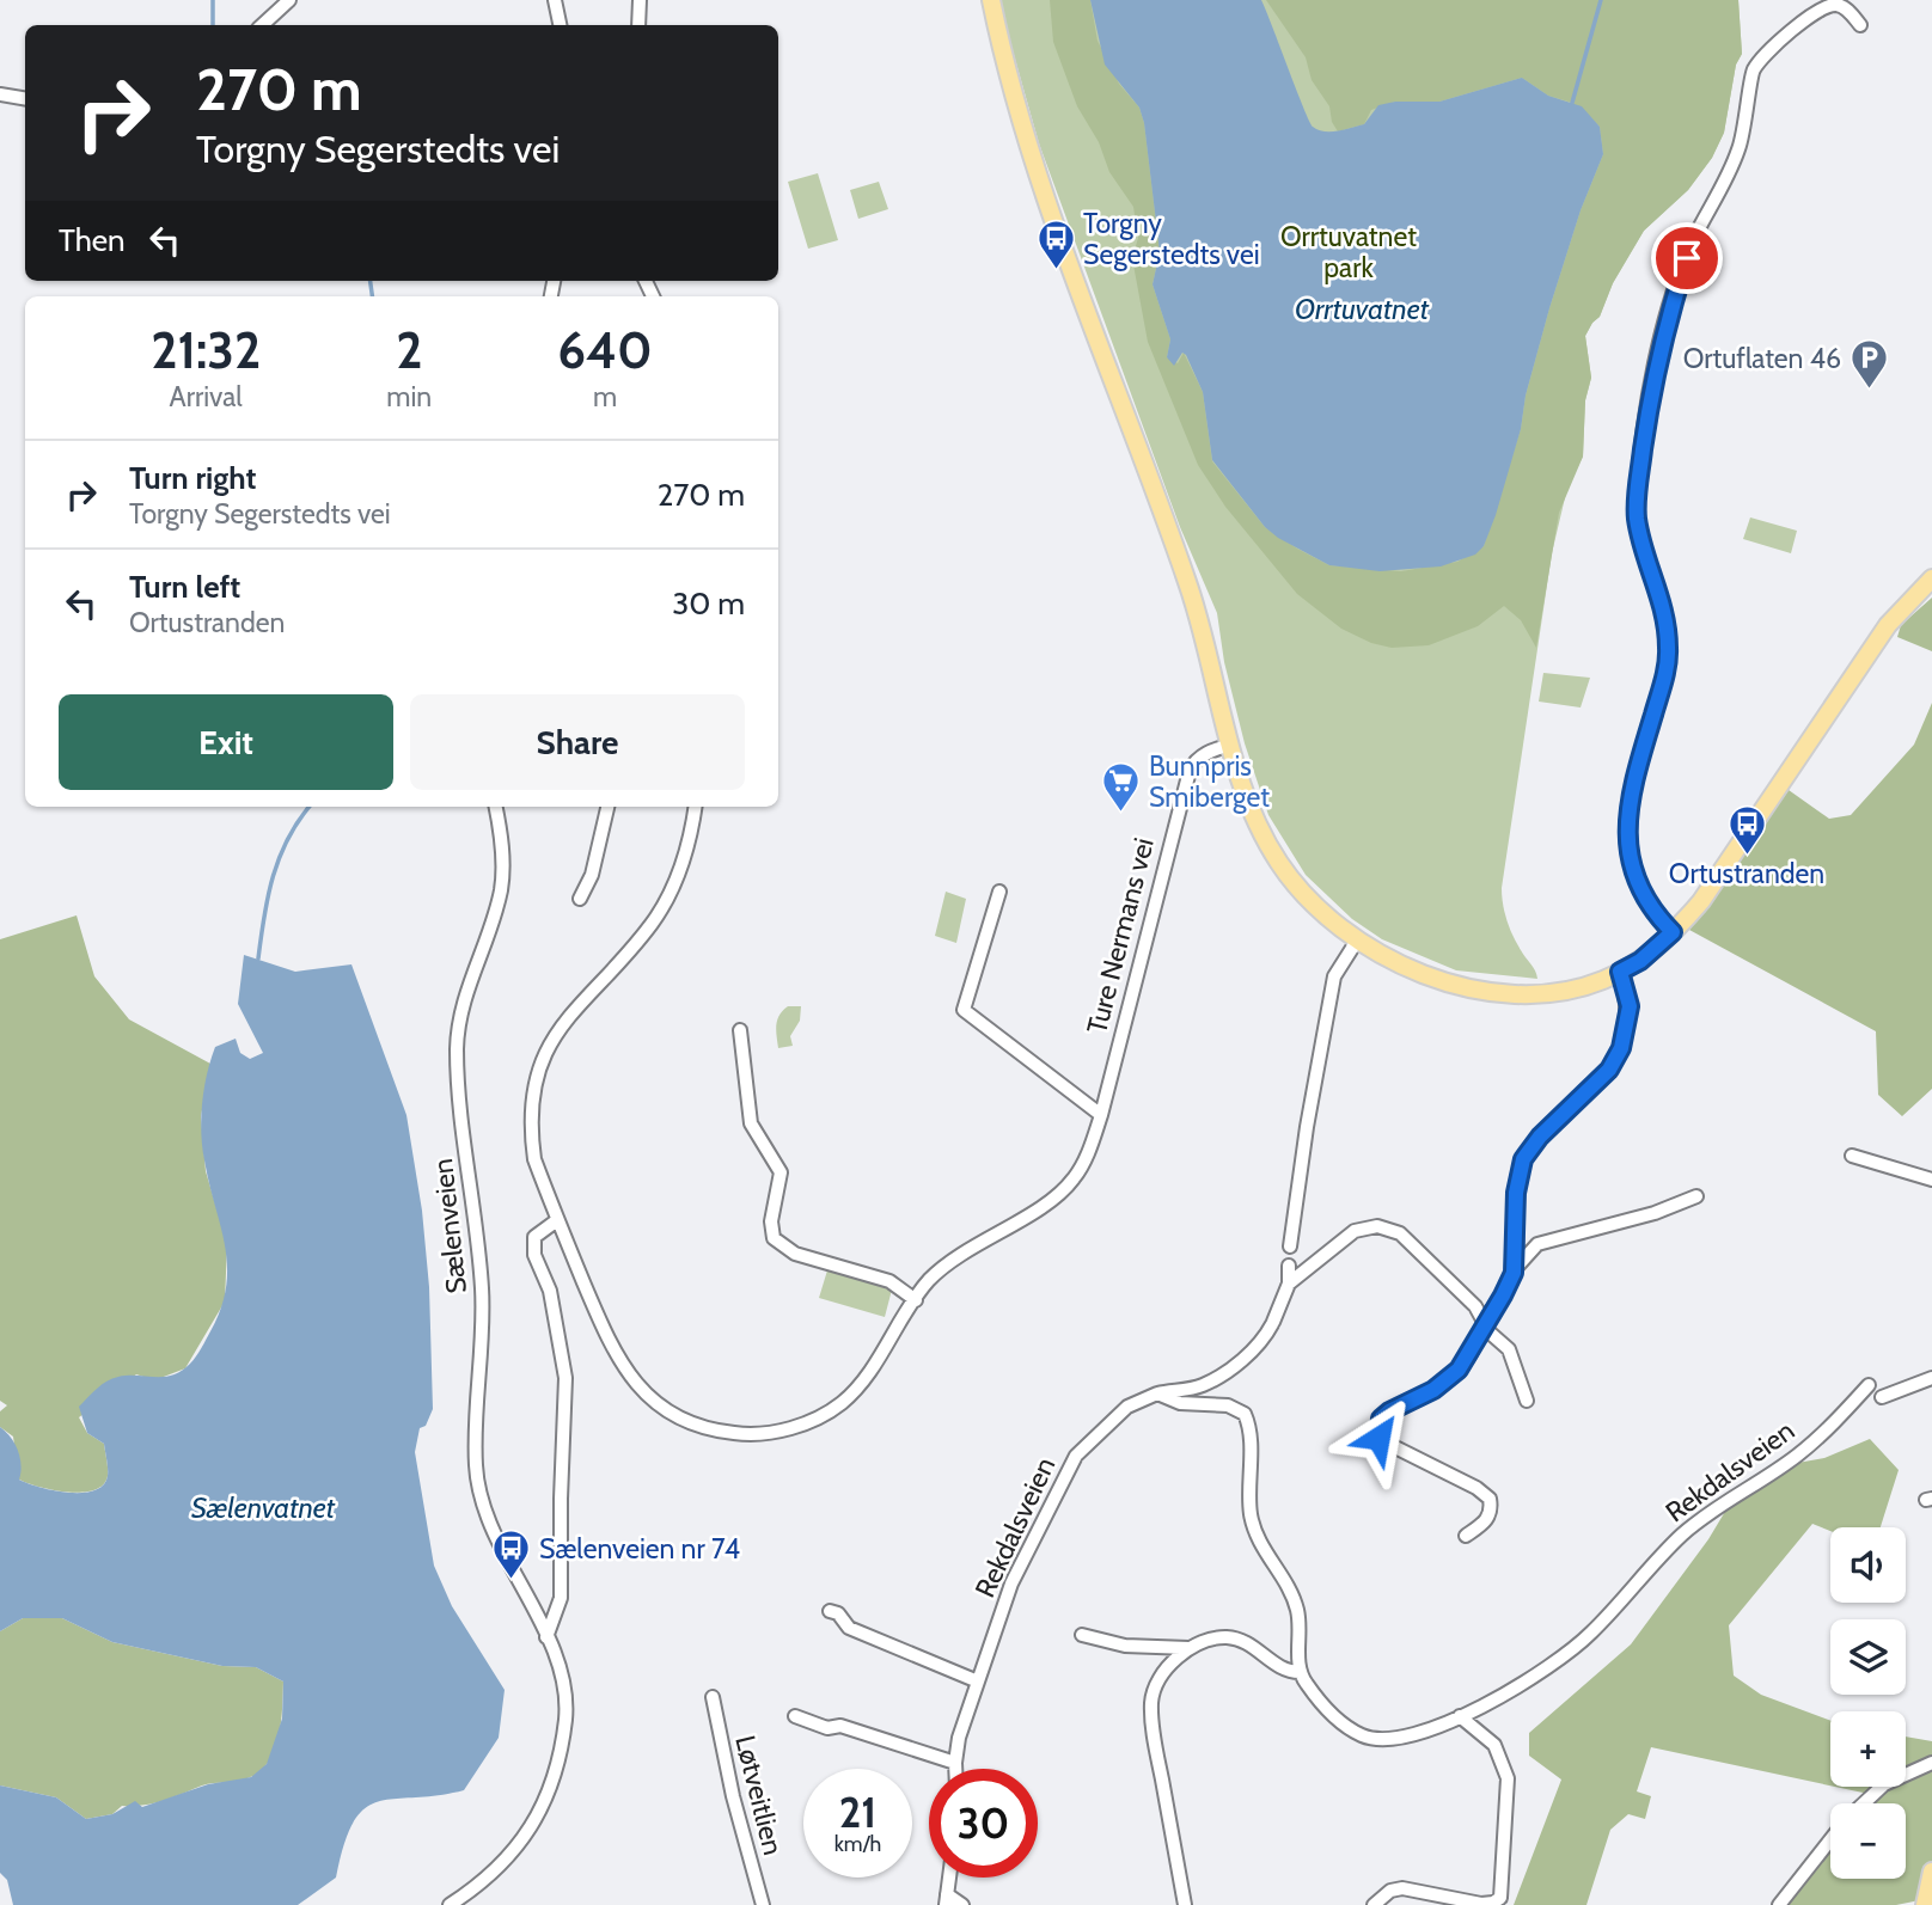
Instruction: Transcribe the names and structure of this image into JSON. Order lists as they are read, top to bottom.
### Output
{
  "streets": {
    "street": [
      "Ture Nermans vei",
      "Sælenveien",
      "Rekdalsveien",
      "Løtveitlien"
    ]
  },
  "water": ["Orrtuvatnet", "Sælenvatnet"],
  "parks": ["Orrtuvatnet park"],
  "places": {
    "bus stop": ["Torgny Segerstedts vei", "Ortustranden", "Sælenveien nr 74"],
    "parking": ["Ortuflaten 46"],
    "supermarket": ["Bunnpris Smiberget"]
  },
  "page": {
    "turn": ["270 m", "Torgny Segerstedts vei"],
    "then": "Then",
    "eta": [
      "21:32",
      "Arrival",
      "2",
      "min",
      "640",
      "m"
    ],
    "list": [
      {
        "name": "Turn right",
        "note": "Torgny Segerstedts vei",
        "value": "270 m"
      },
      {
        "name": "Turn left",
        "note": "Ortustranden",
        "value": "30 m"
      }
    ],
    "buttons": ["Exit", "Share"],
    "map_buttons": ["+", "−"],
    "speed": "21 km/h",
    "limit": "30"
  }
}
